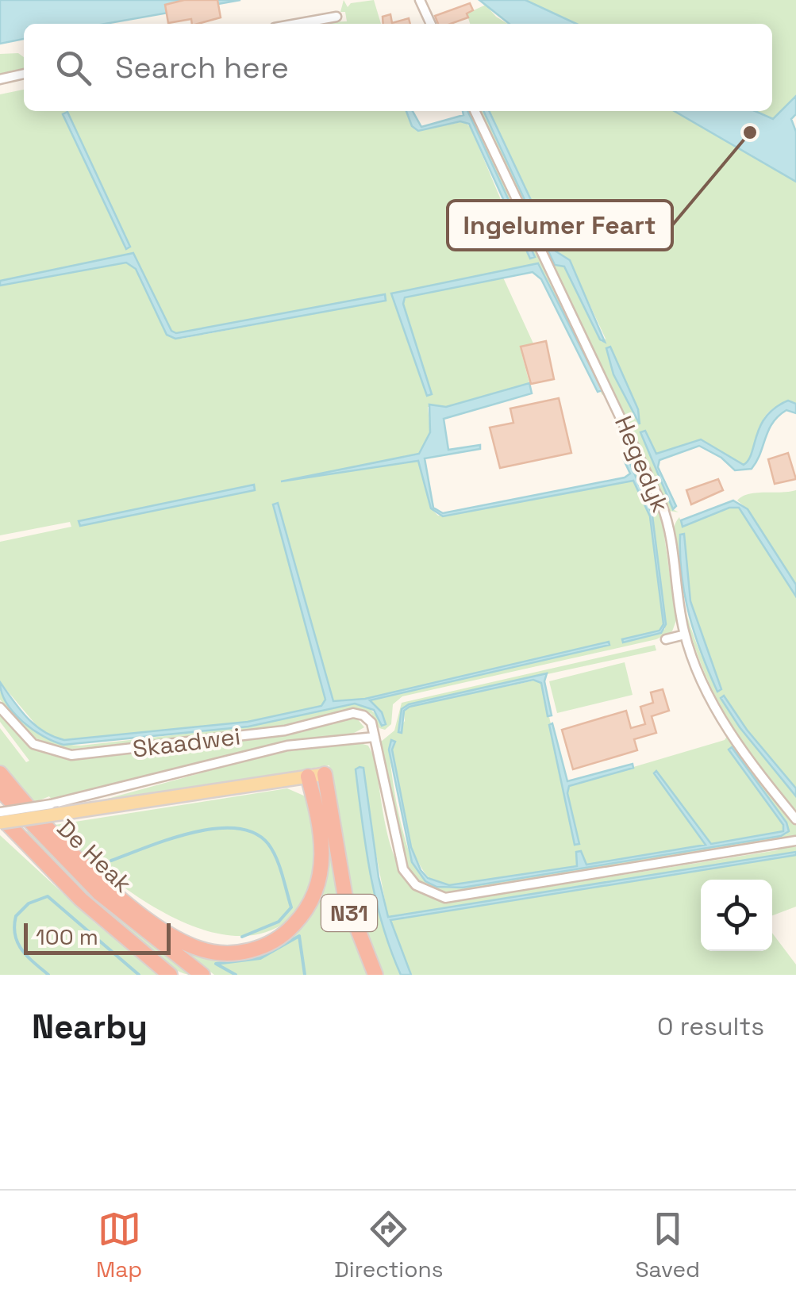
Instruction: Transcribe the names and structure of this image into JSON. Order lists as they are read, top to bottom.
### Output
{
  "streets": {
    "highway": ["De Heak", "N31"],
    "street": ["Hegedyk", "Skaadwei"]
  },
  "places": ["Ingelumer Feart"],
  "scale_bar": "100 m",
  "page": {
    "search": "Search here",
    "scale": "100 m",
    "heading": ["Nearby", "0 results"],
    "nav": ["Map", "Directions", "Saved"]
  }
}
